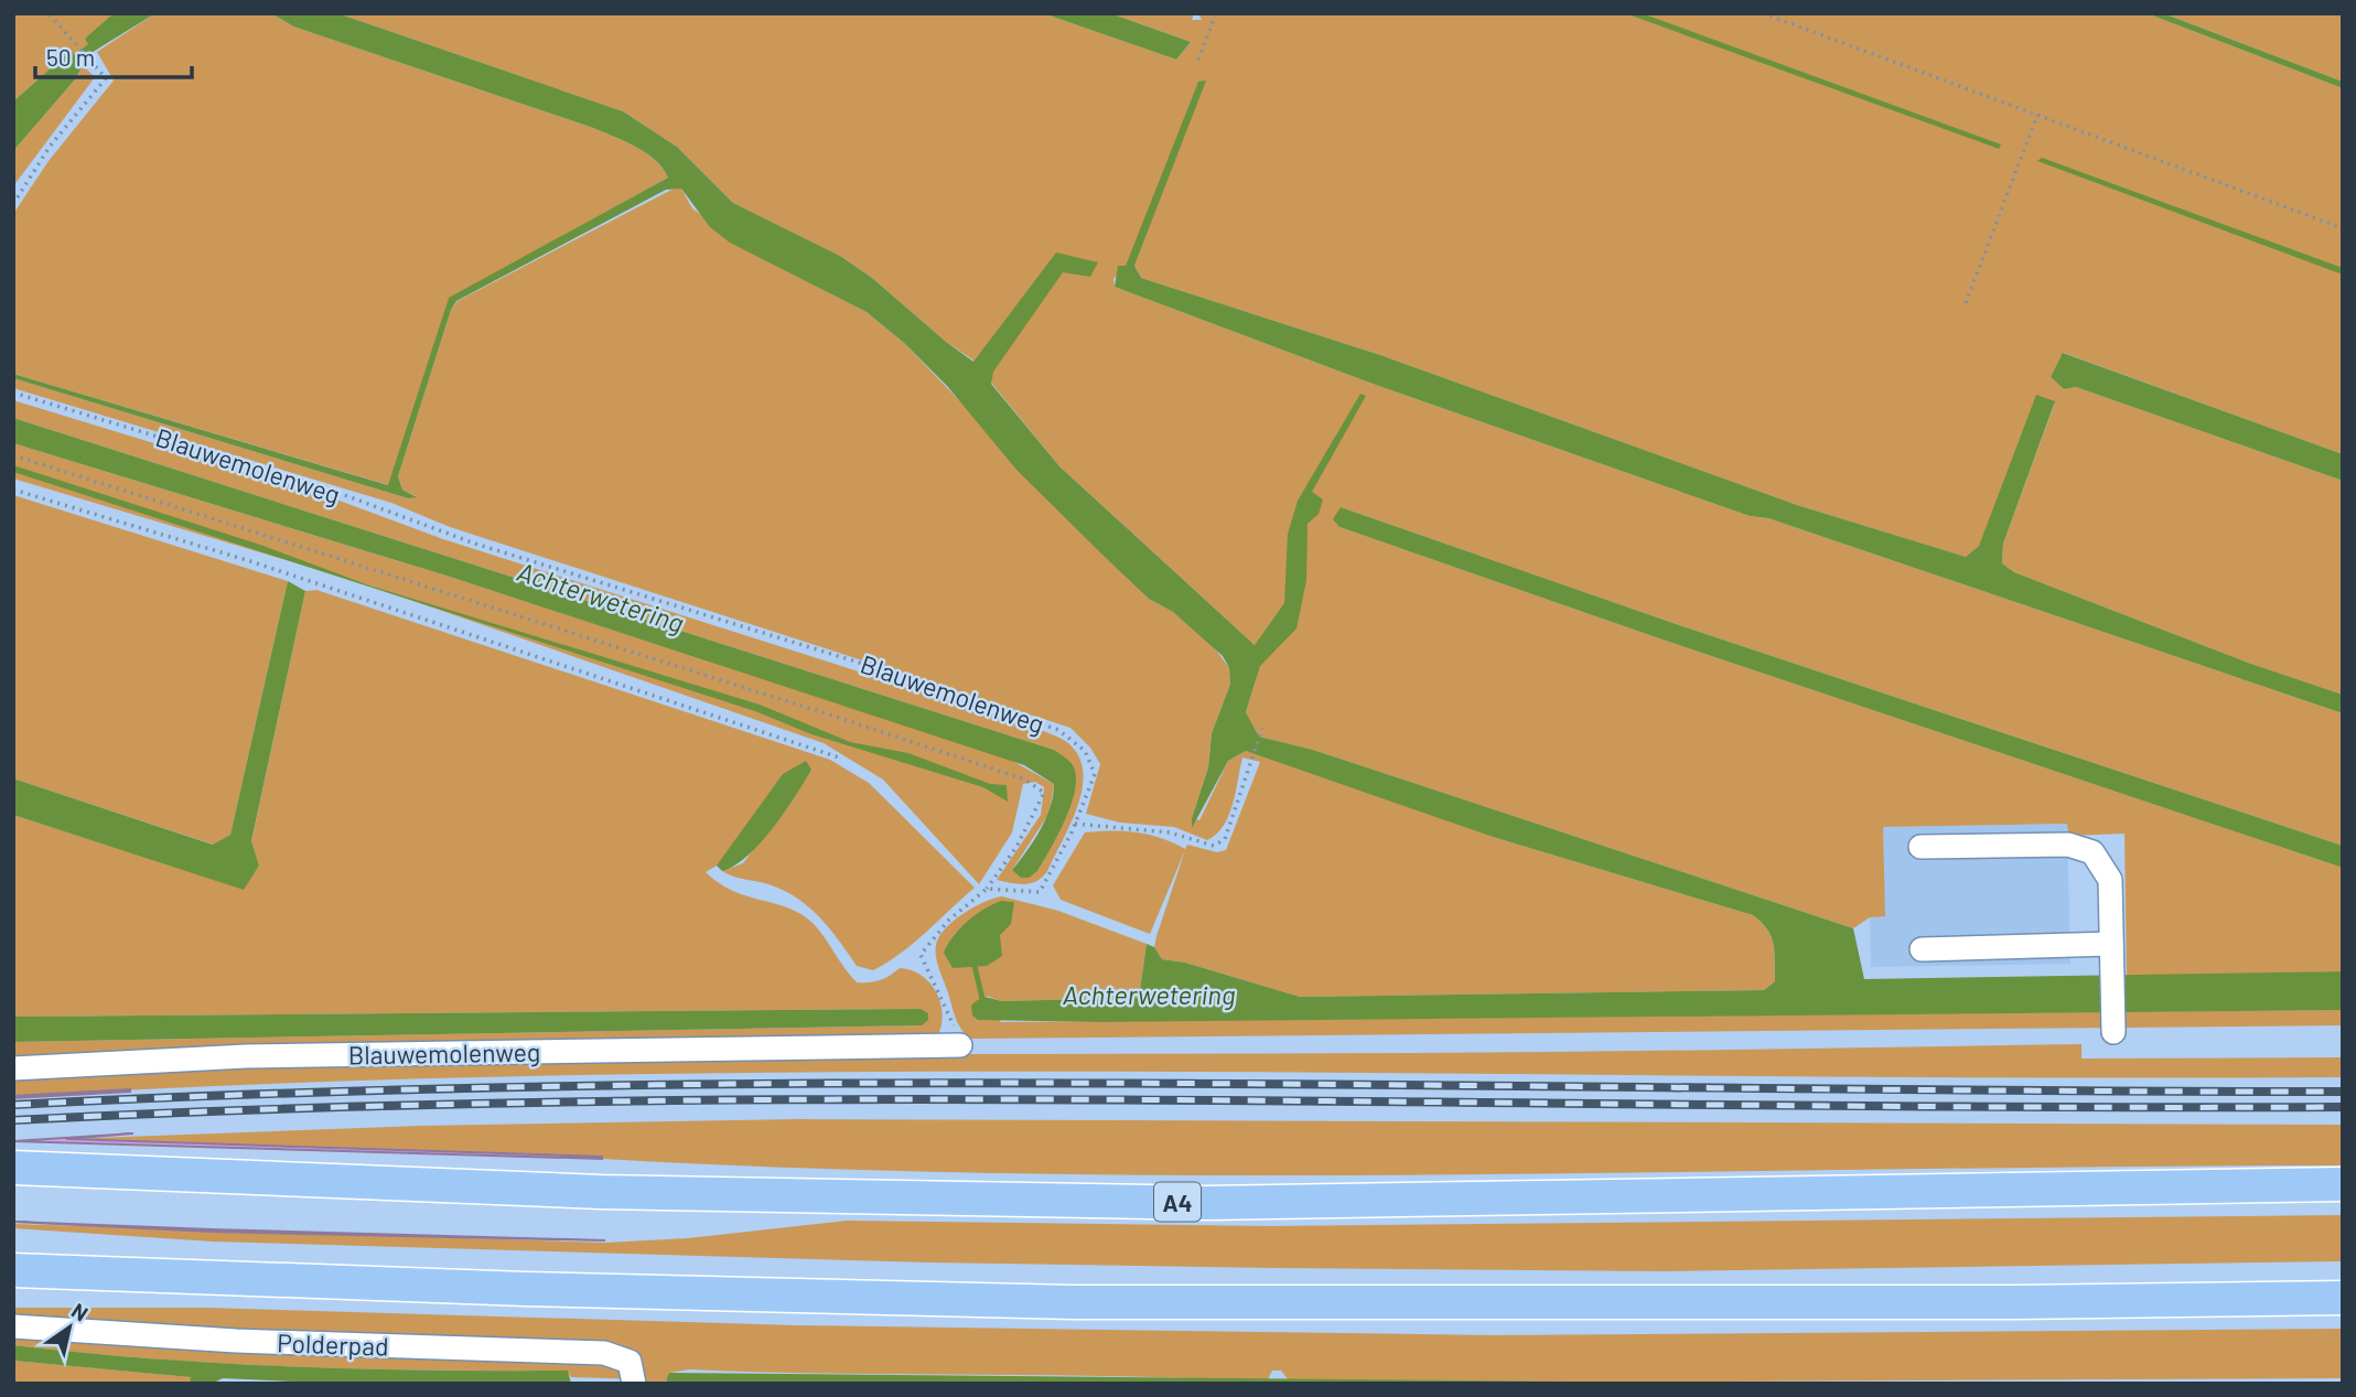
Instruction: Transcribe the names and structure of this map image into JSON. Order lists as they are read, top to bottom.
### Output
{
  "streets": {
    "highway": ["A4"],
    "street": ["Blauwemolenweg", "Polderpad"]
  },
  "water": ["Achterwetering"],
  "scale_bar": "50 m",
  "north": "top right"
}
